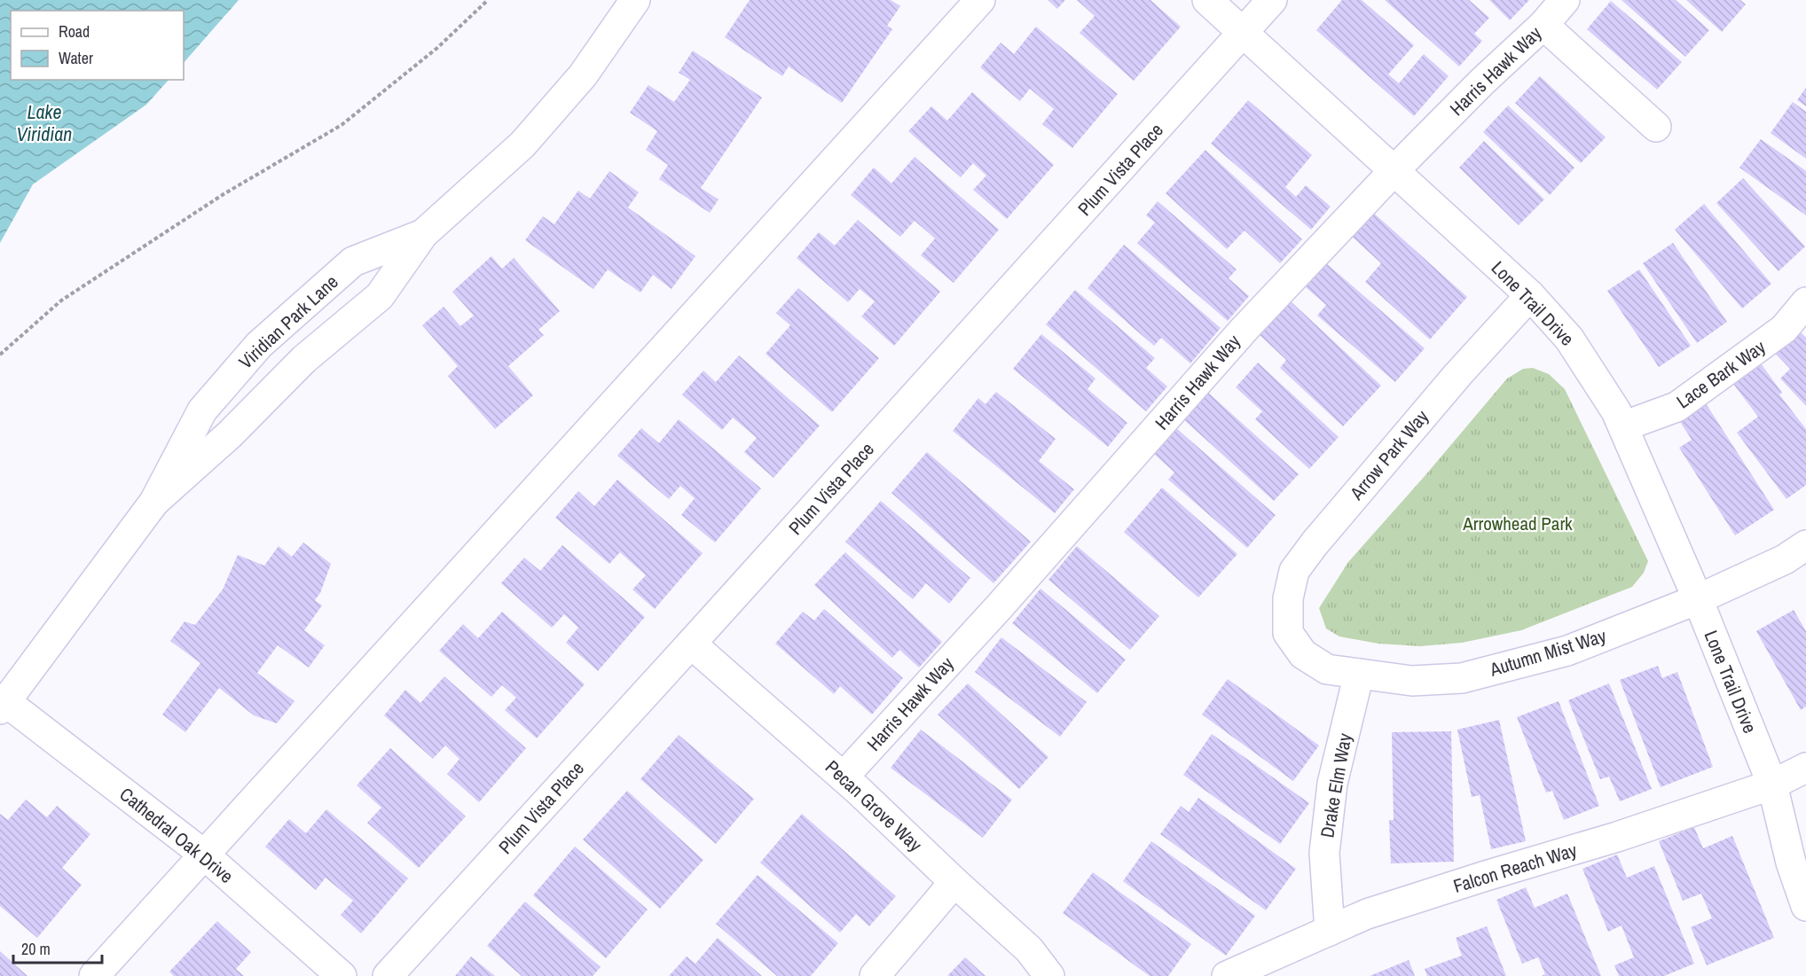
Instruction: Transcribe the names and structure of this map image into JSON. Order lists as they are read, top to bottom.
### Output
{
  "streets": {
    "street": [
      "Harris Hawk Way",
      "Plum Vista Place",
      "Lone Trail Drive",
      "Viridian Park Lane",
      "Lace Bark Way",
      "Arrow Park Way",
      "Autumn Mist Way",
      "Drake Elm Way",
      "Pecan Grove Way",
      "Cathedral Oak Drive",
      "Falcon Reach Way"
    ]
  },
  "crossings": [
    ["Harris Hawk Way", "Lone Trail Drive"],
    ["Harris Hawk Way", "Pecan Grove Way"],
    ["Plum Vista Place", "Lone Trail Drive"],
    ["Plum Vista Place", "Pecan Grove Way"],
    ["Lone Trail Drive", "Lace Bark Way"],
    ["Lone Trail Drive", "Arrow Park Way"],
    ["Lone Trail Drive", "Autumn Mist Way"],
    ["Lone Trail Drive", "Falcon Reach Way"],
    ["Viridian Park Lane", "Cathedral Oak Drive"],
    ["Arrow Park Way", "Autumn Mist Way"],
    ["Autumn Mist Way", "Drake Elm Way"],
    ["Drake Elm Way", "Falcon Reach Way"]
  ],
  "water": ["Lake Viridian"],
  "parks": ["Arrowhead Park"],
  "legend": ["Road", "Water"],
  "scale_bar": "20 m"
}
